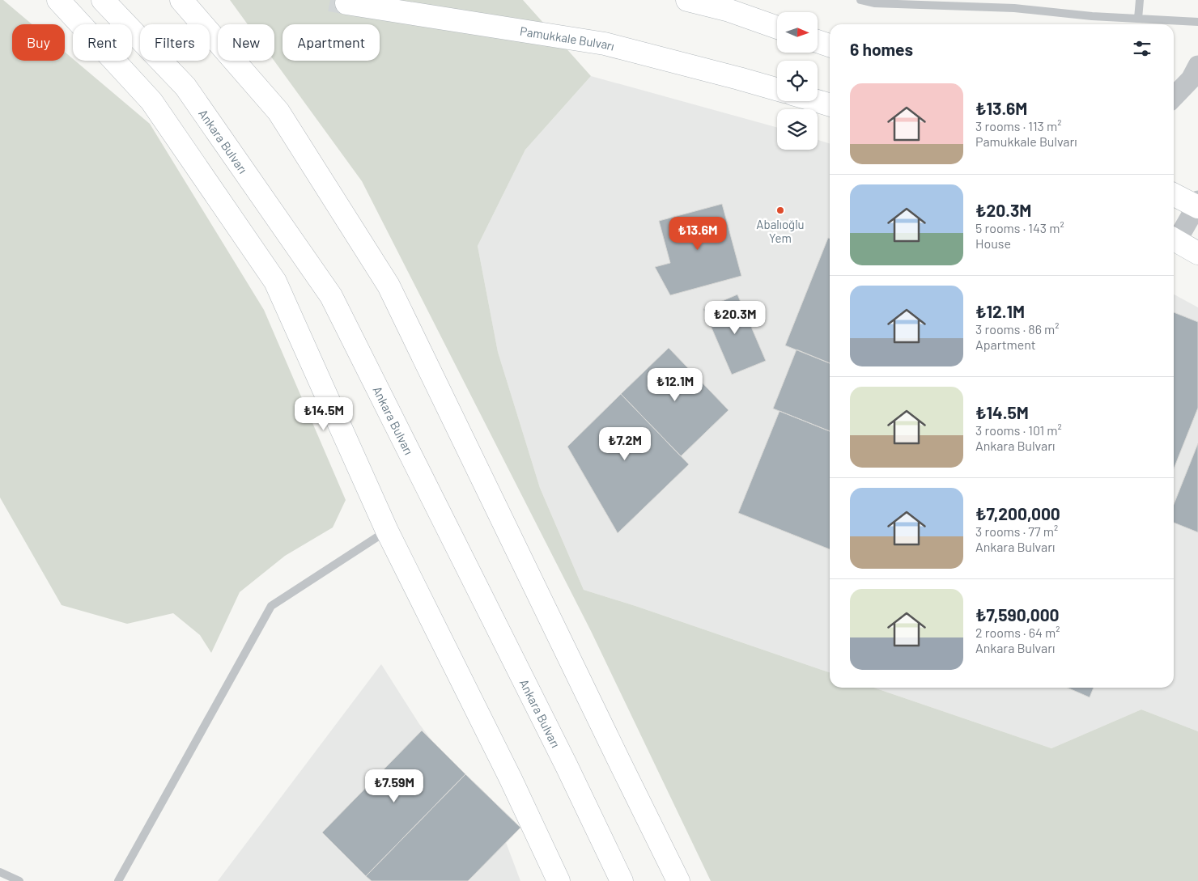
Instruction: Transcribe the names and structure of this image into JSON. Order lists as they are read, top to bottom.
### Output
{
  "streets": {
    "main road": ["Pamukkale Bulvarı", "Ankara Bulvarı"]
  },
  "places": ["Abalıoğlu Yem"],
  "north": "right",
  "page": {
    "chip": [
      "Buy",
      "Rent",
      "Filters",
      "New",
      "Apartment"
    ],
    "heading": "6 homes",
    "list": [
      {
        "name": "₺13.6M",
        "note": "3 rooms · 113 m² · Pamukkale Bulvarı"
      },
      {
        "name": "₺20.3M",
        "note": "5 rooms · 143 m² · House"
      },
      {
        "name": "₺12.1M",
        "note": "3 rooms · 86 m² · Apartment"
      },
      {
        "name": "₺14.5M",
        "note": "3 rooms · 101 m² · Ankara Bulvarı"
      },
      {
        "name": "₺7,200,000",
        "note": "3 rooms · 77 m² · Ankara Bulvarı"
      },
      {
        "name": "₺7,590,000",
        "note": "2 rooms · 64 m² · Ankara Bulvarı"
      }
    ],
    "price": [
      "₺13.6M",
      "₺20.3M",
      "₺12.1M",
      "₺14.5M",
      "₺7.2M",
      "₺7.59M"
    ]
  }
}
